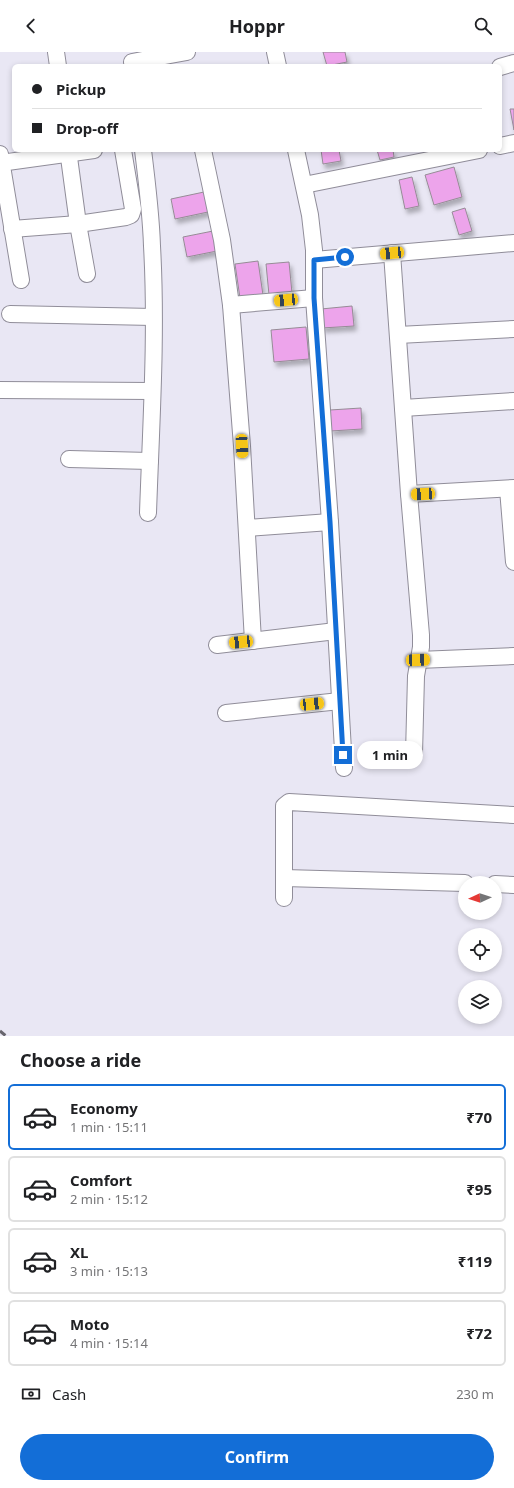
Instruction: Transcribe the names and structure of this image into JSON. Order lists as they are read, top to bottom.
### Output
{
  "north": "left",
  "page": {
    "header": "Hoppr",
    "banner": ["Pickup", "Drop-off"],
    "bubble": "1 min",
    "heading": "Choose a ride",
    "list": [
      {
        "name": "Economy",
        "note": "1 min · 15:11",
        "value": "₹70"
      },
      {
        "name": "Comfort",
        "note": "2 min · 15:12",
        "value": "₹95"
      },
      {
        "name": "XL",
        "note": "3 min · 15:13",
        "value": "₹119"
      },
      {
        "name": "Moto",
        "note": "4 min · 15:14",
        "value": "₹72"
      }
    ],
    "pay": ["Cash", "230 m"],
    "buttons": "Confirm"
  }
}
